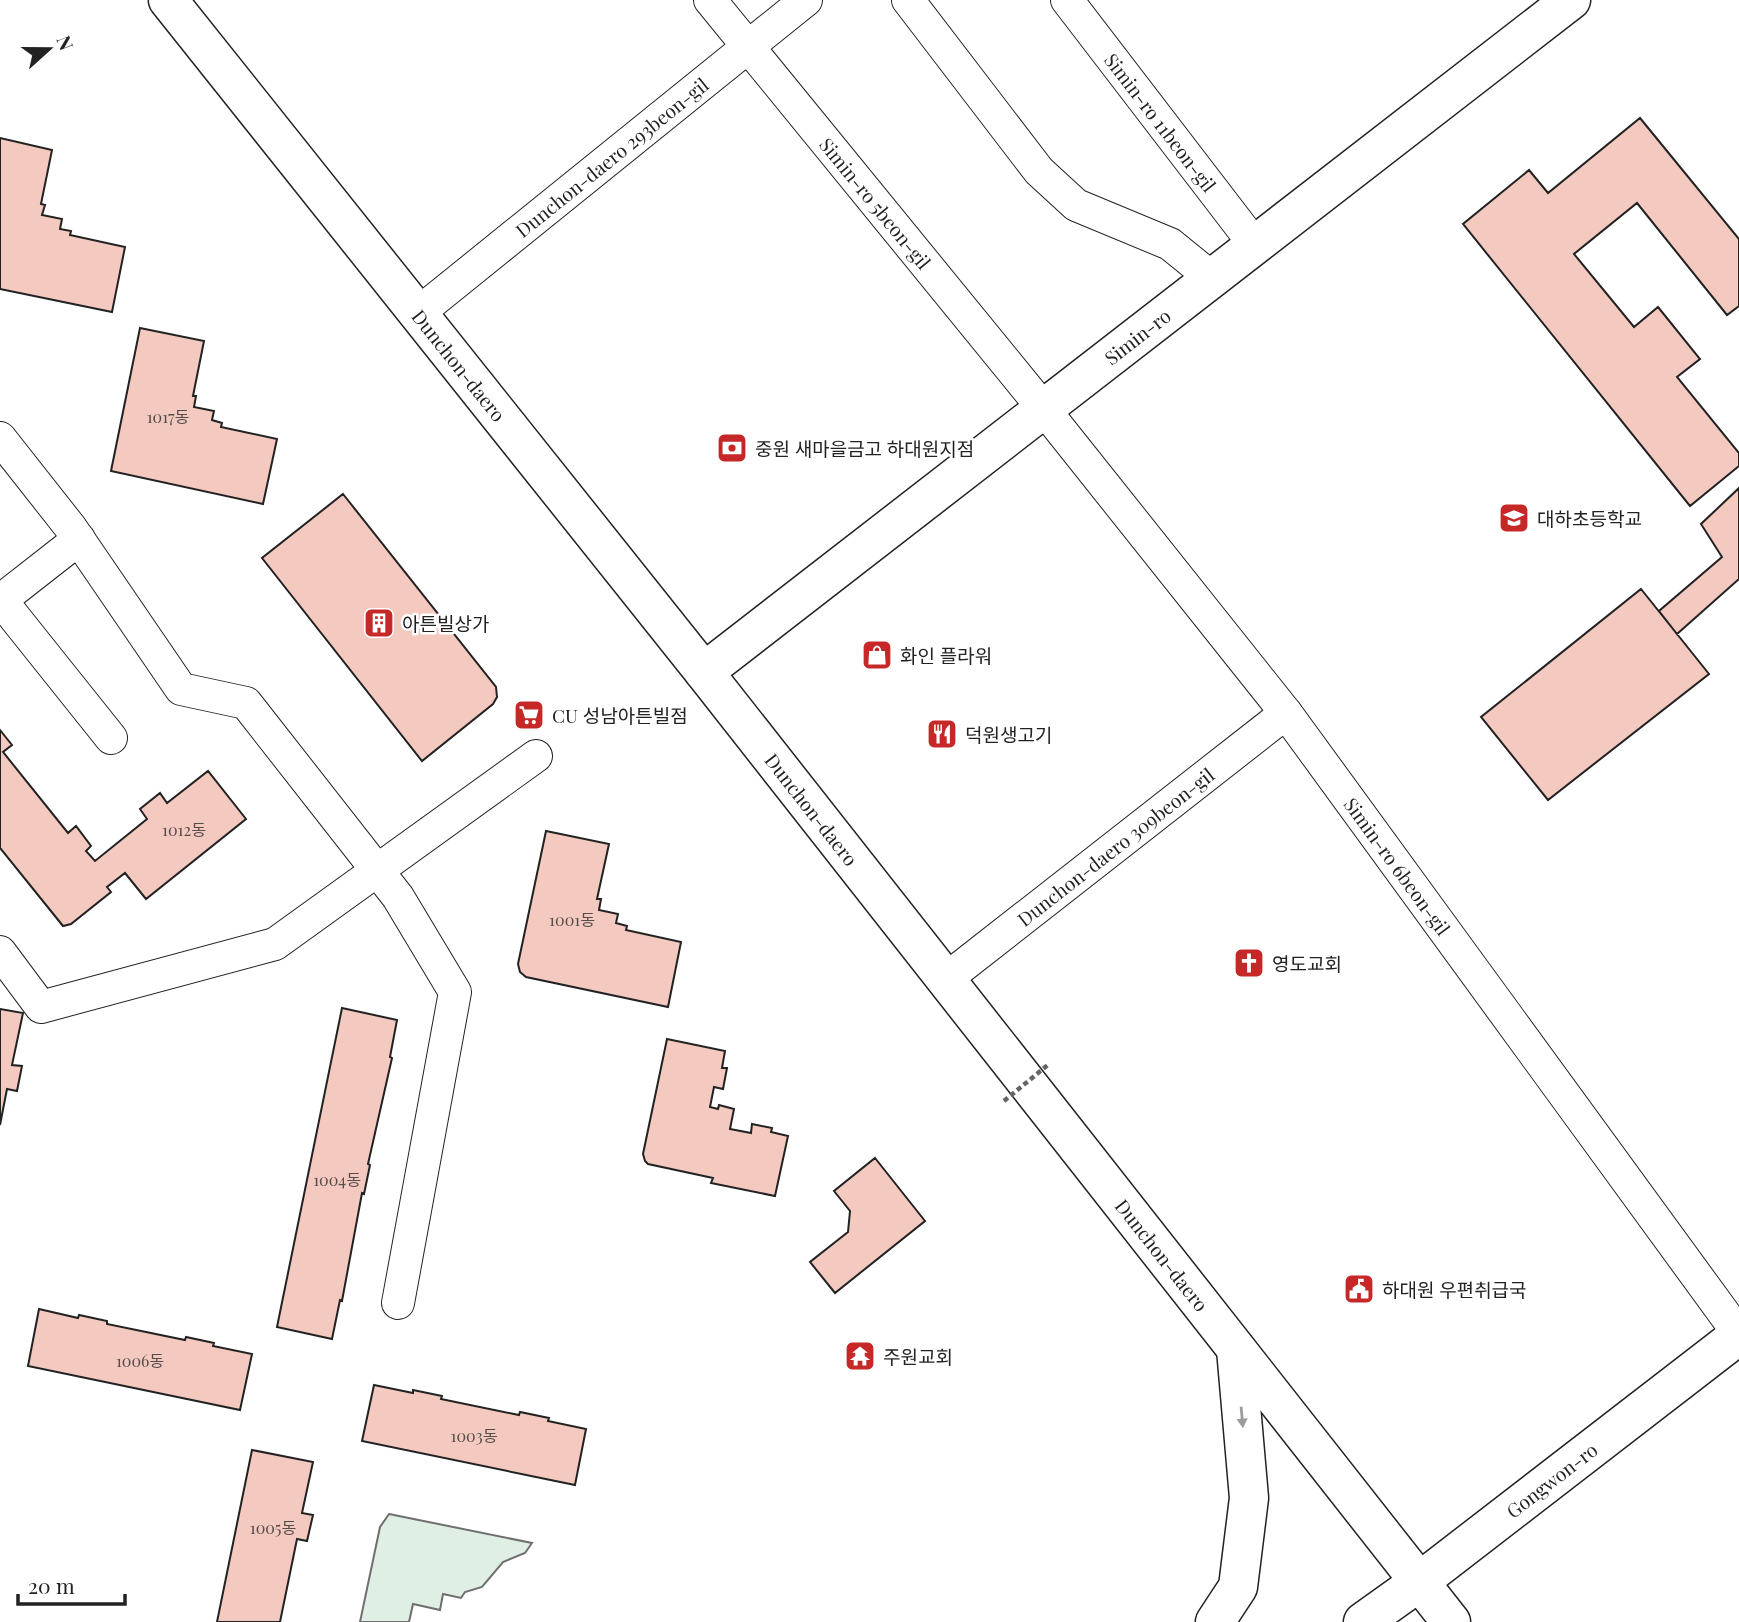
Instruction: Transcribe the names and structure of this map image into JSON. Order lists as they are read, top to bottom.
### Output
{
  "streets": {
    "main road": ["Simin-ro", "Dunchon-daero", "Gongwon-ro"],
    "street": [
      "Simin-ro 11beon-gil",
      "Dunchon-daero 293beon-gil",
      "Simin-ro 5beon-gil",
      "Dunchon-daero 309beon-gil",
      "Simin-ro 6beon-gil"
    ]
  },
  "crossings": [
    ["Simin-ro 11beon-gil", "Simin-ro"],
    ["Dunchon-daero 293beon-gil", "Simin-ro 5beon-gil"],
    ["Dunchon-daero 293beon-gil", "Dunchon-daero"],
    ["Simin-ro 5beon-gil", "Simin-ro"],
    ["Simin-ro 5beon-gil", "Simin-ro 6beon-gil"],
    ["Simin-ro", "Dunchon-daero"],
    ["Simin-ro", "Simin-ro 6beon-gil"],
    ["Dunchon-daero", "Dunchon-daero 309beon-gil"],
    ["Dunchon-daero", "Gongwon-ro"],
    ["Dunchon-daero 309beon-gil", "Simin-ro 6beon-gil"],
    ["Simin-ro 6beon-gil", "Gongwon-ro"]
  ],
  "places": {
    "bank": ["중원 새마을금고 하대원지점"],
    "school or university": ["대하초등학교"],
    "building": ["아튼빌상가"],
    "shop": ["화인 플라워"],
    "supermarket": ["CU 성남아튼빌점"],
    "restaurant": ["덕원생고기"],
    "church": ["영도교회"],
    "public building": ["하대원 우편취급국"],
    "temple": ["주원교회"]
  },
  "house_numbers": [
    "1017동",
    "1012동",
    "1001동",
    "1004동",
    "1006동",
    "1003동",
    "1005동"
  ],
  "scale_bar": "20 m",
  "north": "right"
}
